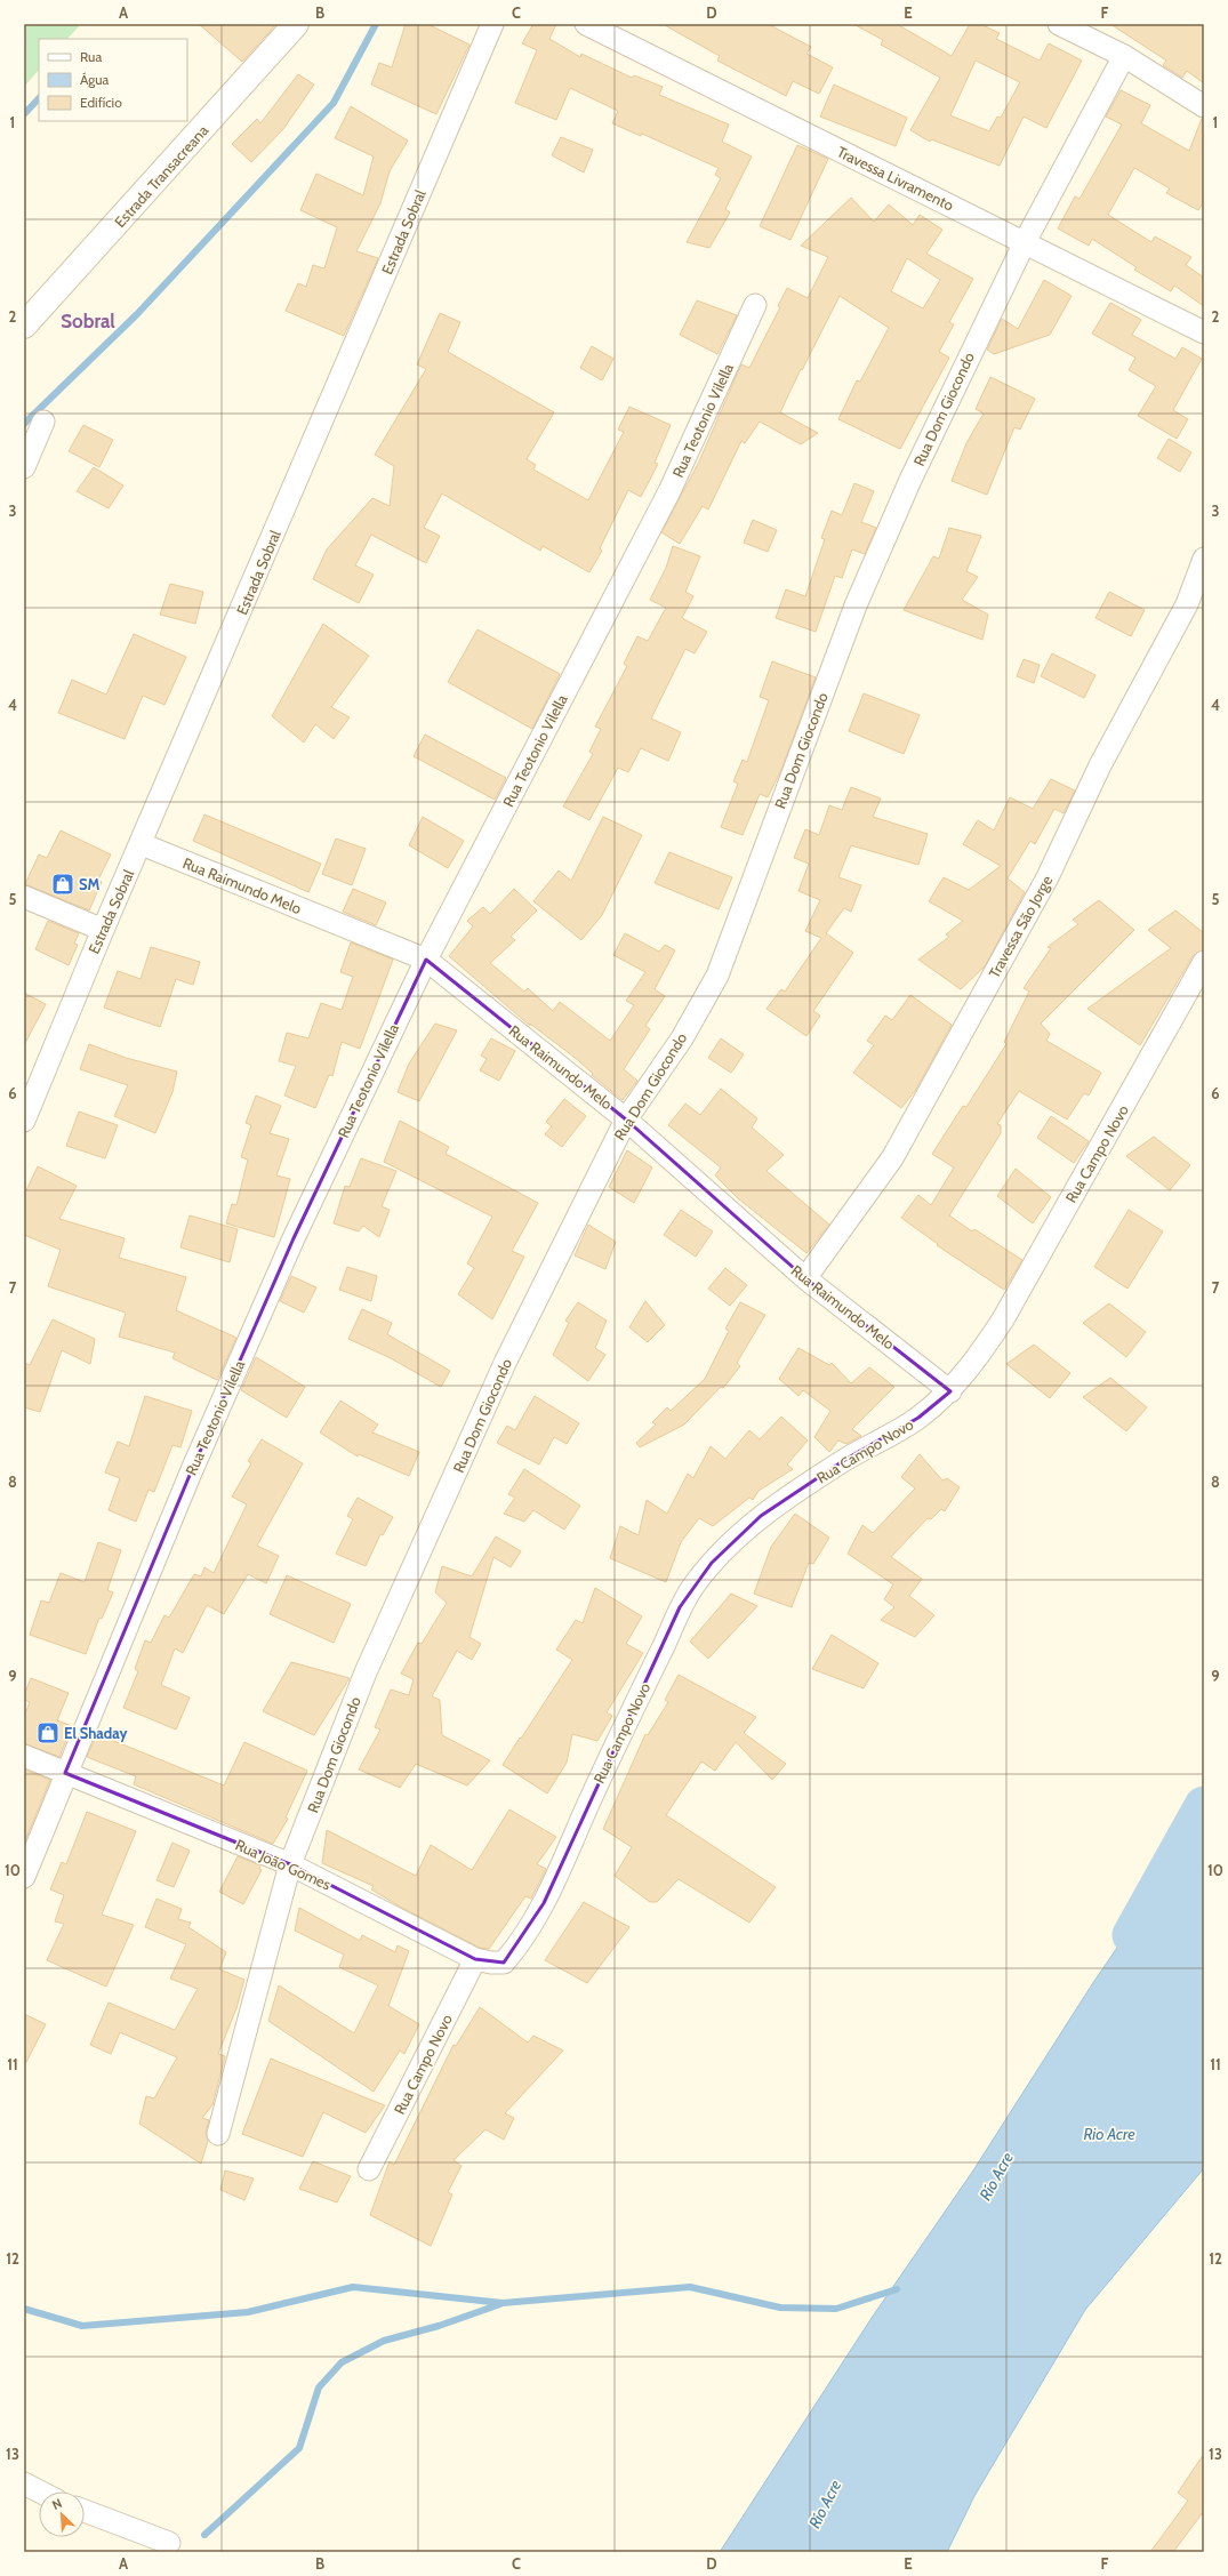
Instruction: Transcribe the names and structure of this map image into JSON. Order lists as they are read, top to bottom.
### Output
{
  "streets": {
    "street": [
      "Estrada Transacreana",
      "Travessa Livramento",
      "Estrada Sobral",
      "Rua Dom Giocondo",
      "Rua Teotonio Vilella",
      "Rua Raimundo Melo",
      "Travessa São Jorge",
      "Rua Campo Novo",
      "Rua João Gomes"
    ]
  },
  "crossings": [
    ["Travessa Livramento", "Rua Dom Giocondo"],
    ["Estrada Sobral", "Rua Raimundo Melo"],
    ["Rua Dom Giocondo", "Rua Raimundo Melo"],
    ["Rua Dom Giocondo", "Rua João Gomes"],
    ["Rua Teotonio Vilella", "Rua Raimundo Melo"],
    ["Rua Teotonio Vilella", "Rua João Gomes"],
    ["Rua Raimundo Melo", "Travessa São Jorge"],
    ["Rua Raimundo Melo", "Rua Campo Novo"],
    ["Rua Campo Novo", "Rua João Gomes"]
  ],
  "districts": ["Sobral"],
  "water": ["Rio Acre", "Río Acre"],
  "places": {
    "shop": ["SM", "El Shaday"]
  },
  "legend": ["Rua", "Água", "Edifício"],
  "north": "top left",
  "grid": {
    "columns": [
      "A",
      "B",
      "C",
      "D",
      "E",
      "F"
    ],
    "rows": [
      "1",
      "2",
      "3",
      "4",
      "5",
      "6",
      "7",
      "8",
      "9",
      "10",
      "11",
      "12",
      "13"
    ]
  }
}
